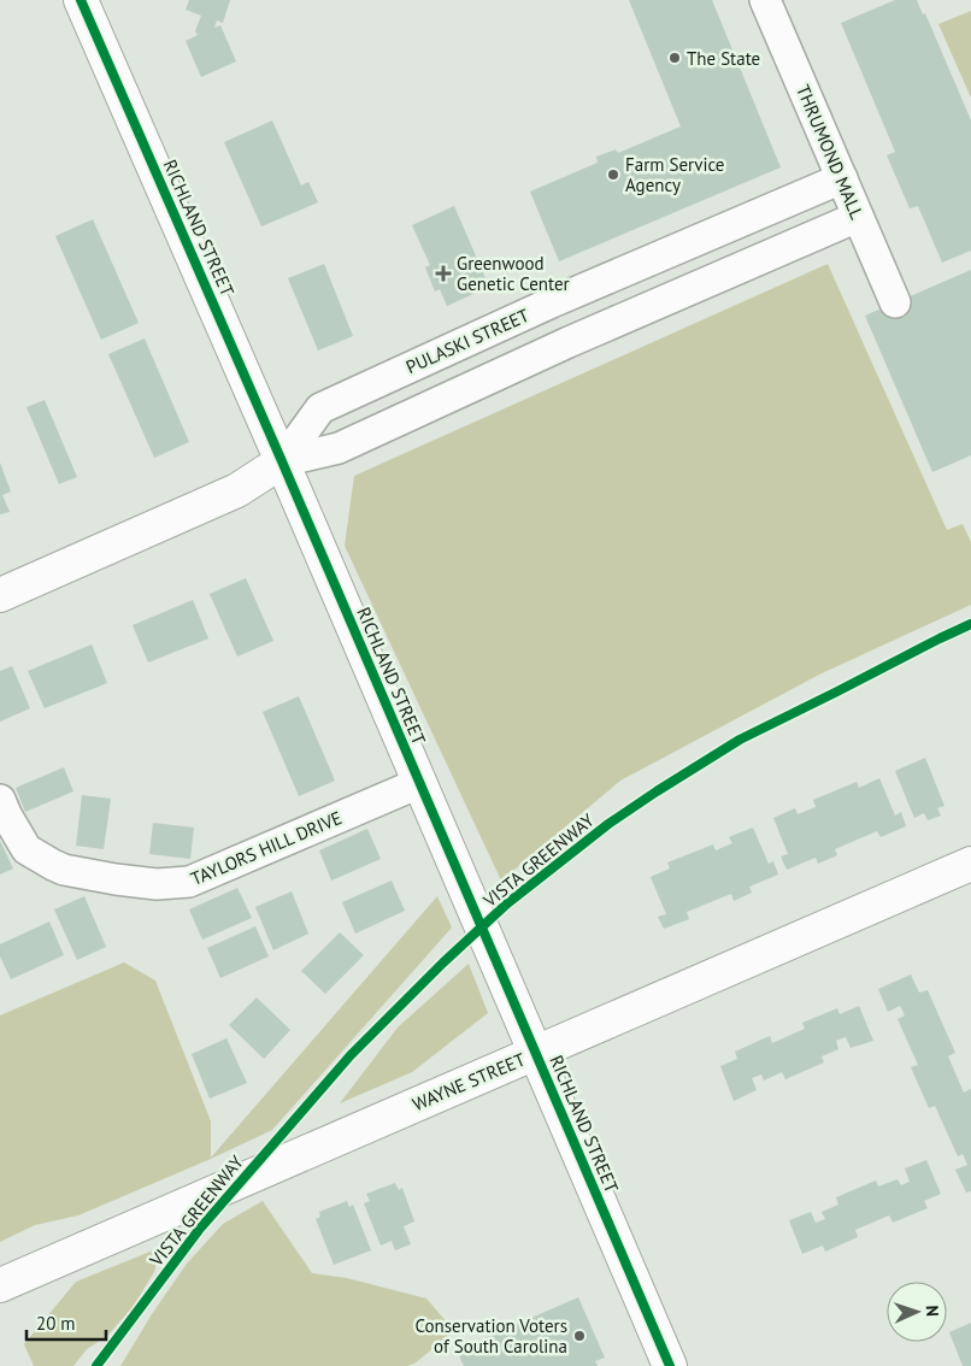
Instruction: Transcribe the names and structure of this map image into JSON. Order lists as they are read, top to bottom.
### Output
{
  "streets": {
    "street": [
      "THRUMOND MALL",
      "RICHLAND STREET",
      "PULASKI STREET",
      "TAYLORS HILL DRIVE",
      "WAYNE STREET"
    ],
    "cycle path": ["VISTA GREENWAY"]
  },
  "crossings": [
    ["THRUMOND MALL", "PULASKI STREET"],
    ["RICHLAND STREET", "PULASKI STREET"],
    ["RICHLAND STREET", "TAYLORS HILL DRIVE"],
    ["RICHLAND STREET", "WAYNE STREET"]
  ],
  "places": {
    "other": ["The State", "Farm Service Agency", "Conservation Voters of South Carolina"],
    "health": ["Greenwood Genetic Center"]
  },
  "scale_bar": "20 m",
  "north": "right"
}
